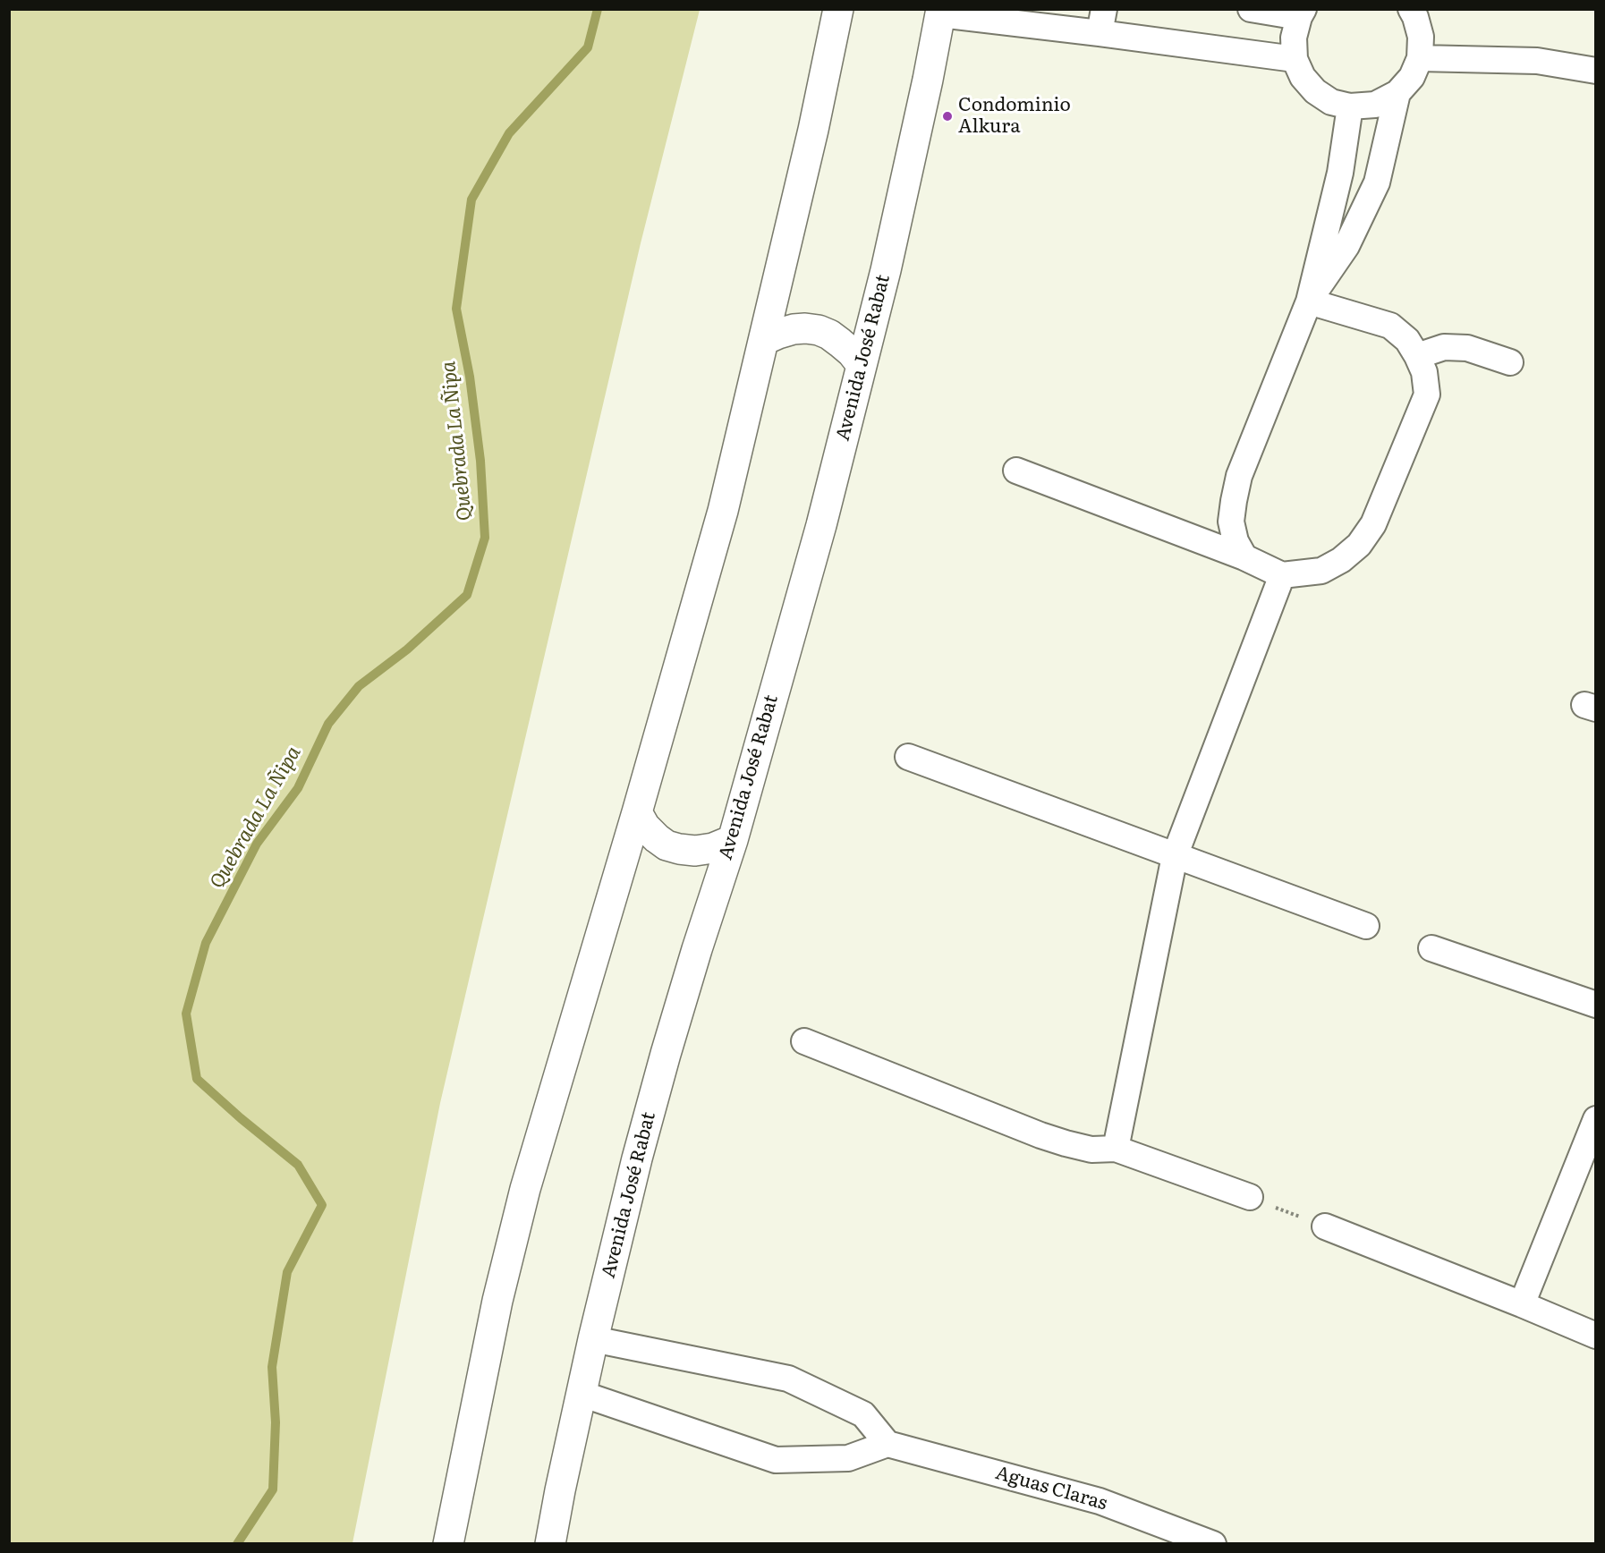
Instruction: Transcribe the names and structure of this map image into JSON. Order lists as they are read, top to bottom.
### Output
{
  "streets": {
    "street": ["Avenida José Rabat", "Aguas Claras"]
  },
  "water": ["Quebrada La Ñipa"],
  "places": ["Condominio Alkura"]
}
